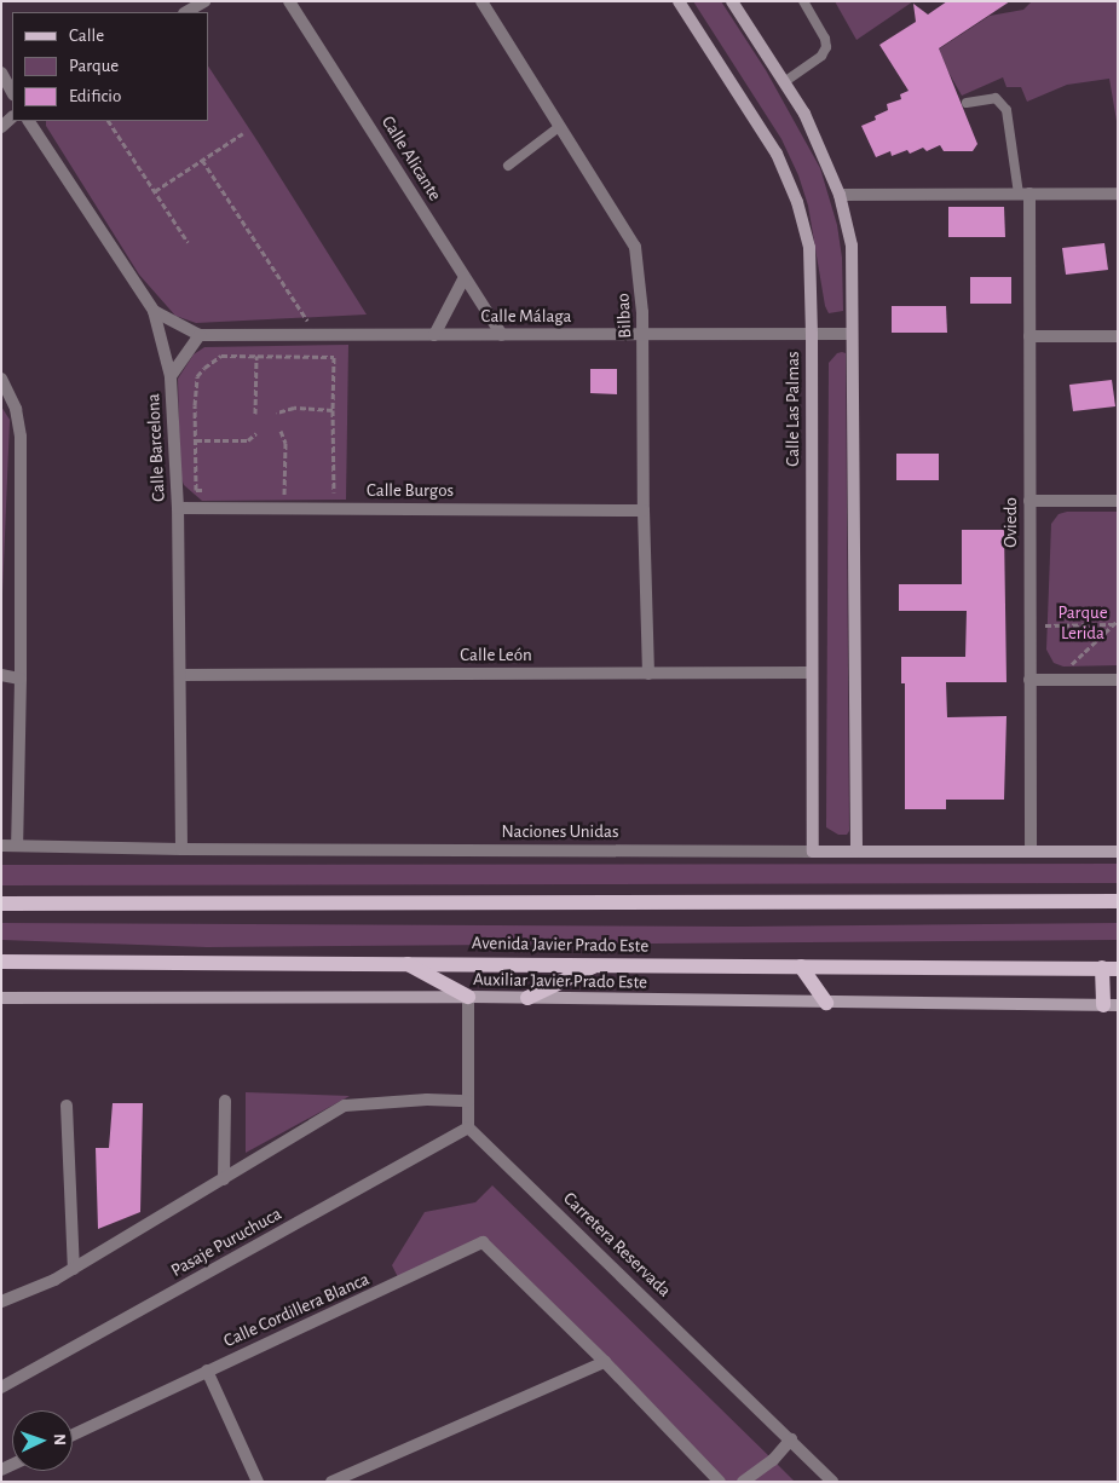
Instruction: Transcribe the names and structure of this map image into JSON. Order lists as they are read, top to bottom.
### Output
{
  "streets": {
    "main road": ["Avenida Javier Prado Este"],
    "street": [
      "Calle Alicante",
      "Bilbao",
      "Calle Málaga",
      "Calle Las Palmas",
      "Calle Barcelona",
      "Calle Burgos",
      "Oviedo",
      "Calle León",
      "Naciones Unidas",
      "Auxiliar Javier Prado Este",
      "Pasaje Puruchuca",
      "Carretera Reservada",
      "Calle Cordillera Blanca"
    ]
  },
  "crossings": [
    ["Calle Alicante", "Calle Málaga"],
    ["Bilbao", "Calle Málaga"],
    ["Bilbao", "Calle Burgos"],
    ["Bilbao", "Calle León"],
    ["Calle Málaga", "Calle Las Palmas"],
    ["Calle Málaga", "Calle Barcelona"],
    ["Calle Las Palmas", "Calle León"],
    ["Calle Las Palmas", "Naciones Unidas"],
    ["Calle Barcelona", "Calle Burgos"],
    ["Calle Barcelona", "Calle León"],
    ["Calle Barcelona", "Naciones Unidas"],
    ["Oviedo", "Naciones Unidas"],
    ["Pasaje Puruchuca", "Carretera Reservada"]
  ],
  "parks": ["Parque Lerida"],
  "legend": ["Calle", "Parque", "Edificio"],
  "north": "right"
}
